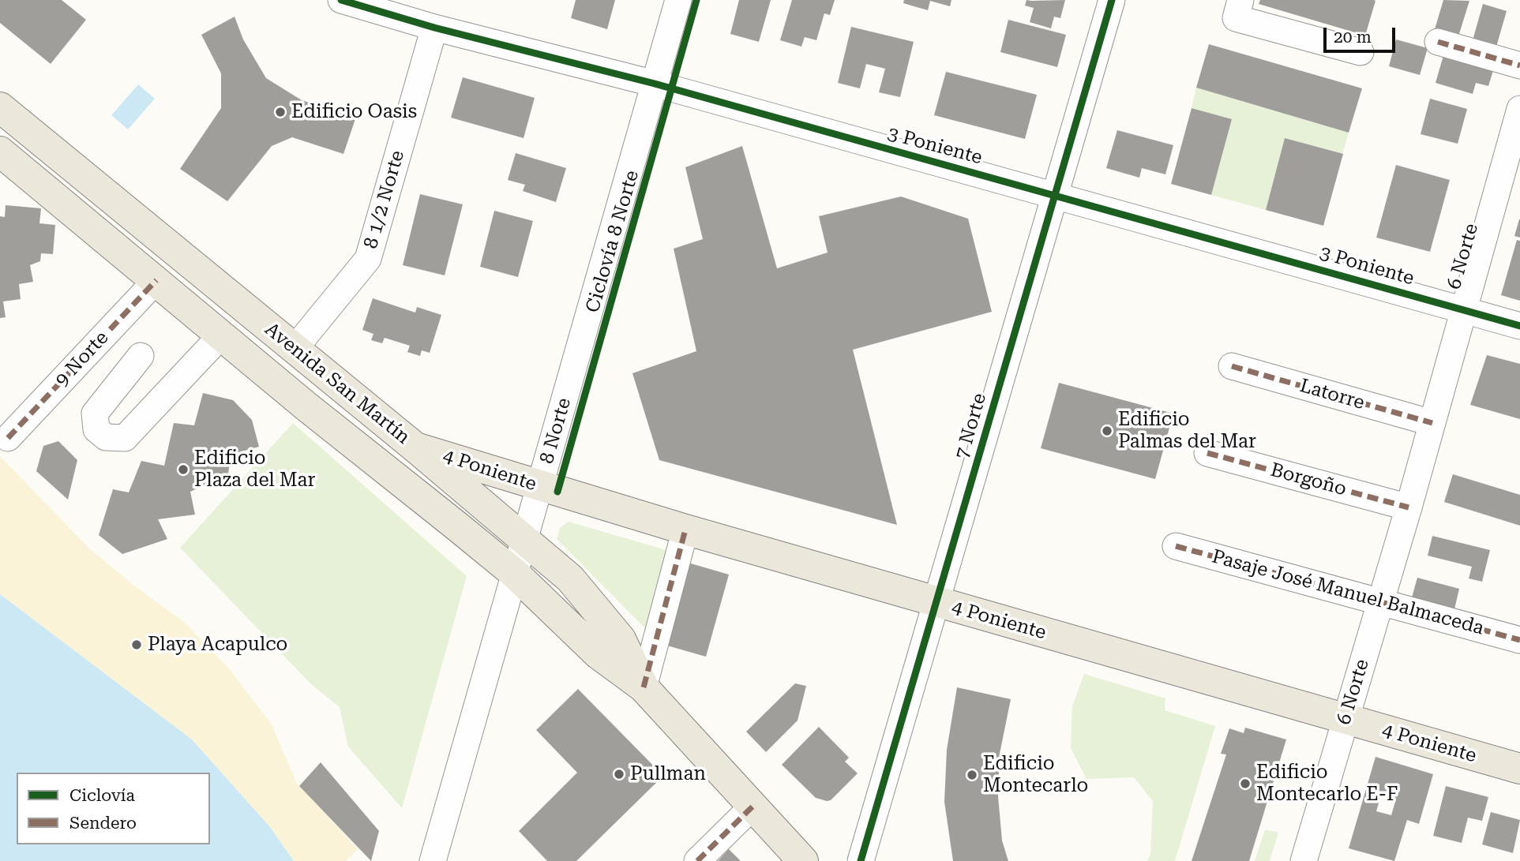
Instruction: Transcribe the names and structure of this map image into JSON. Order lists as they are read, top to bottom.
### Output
{
  "streets": {
    "main road": ["Avenida San Martín", "4 Poniente"],
    "street": [
      "3 Poniente",
      "8 1/2 Norte",
      "6 Norte",
      "9 Norte",
      "Latorre",
      "7 Norte",
      "8 Norte",
      "Borgoño",
      "Pasaje José Manuel Balmaceda"
    ],
    "cycle path": ["Ciclovía 8 Norte"]
  },
  "crossings": [
    ["3 Poniente", "8 1/2 Norte"],
    ["3 Poniente", "6 Norte"],
    ["3 Poniente", "7 Norte"],
    ["3 Poniente", "8 Norte"],
    ["8 1/2 Norte", "Avenida San Martín"],
    ["6 Norte", "Latorre"],
    ["6 Norte", "4 Poniente"],
    ["6 Norte", "Borgoño"],
    ["6 Norte", "Pasaje José Manuel Balmaceda"],
    ["9 Norte", "Avenida San Martín"],
    ["Avenida San Martín", "8 Norte"],
    ["Avenida San Martín", "4 Poniente"],
    ["7 Norte", "4 Poniente"],
    ["8 Norte", "4 Poniente"]
  ],
  "places": [
    "Edificio Oasis",
    "Edificio Palmas del Mar",
    "Edificio Plaza del Mar",
    "Playa Acapulco",
    "Pullman",
    "Edificio Montecarlo",
    "Edificio Montecarlo E-F"
  ],
  "legend": ["Ciclovía", "Sendero"],
  "scale_bar": "20 m"
}
